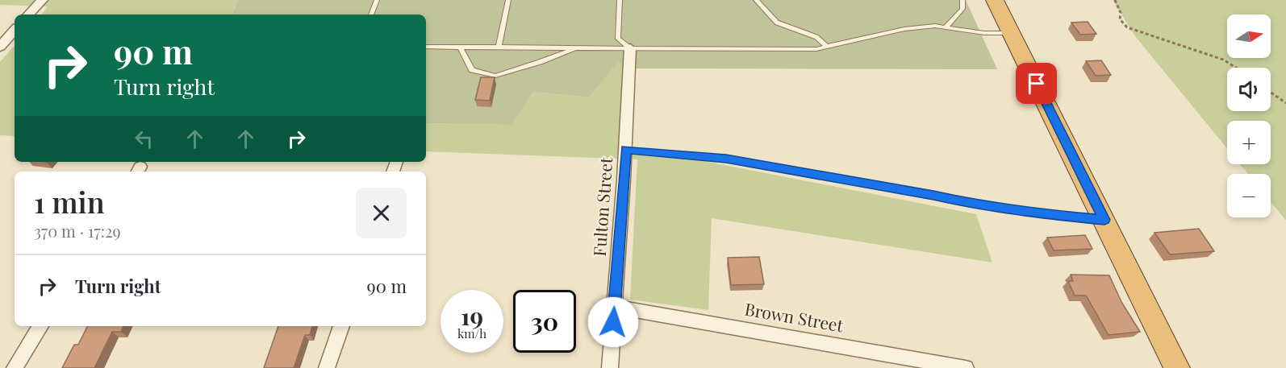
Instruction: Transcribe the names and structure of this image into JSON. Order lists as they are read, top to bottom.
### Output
{
  "streets": {
    "street": ["Fulton Street", "Brown Street"]
  },
  "crossings": [
    ["Fulton Street", "Brown Street"]
  ],
  "north": "right",
  "page": {
    "map_buttons": ["+", "−"],
    "turn": ["90 m", "Turn right"],
    "heading": ["1 min", "370 m · 17:29"],
    "list": [
      {
        "name": "Turn right",
        "value": "90 m"
      }
    ],
    "speed": "19 km/h",
    "limit": "30"
  }
}
